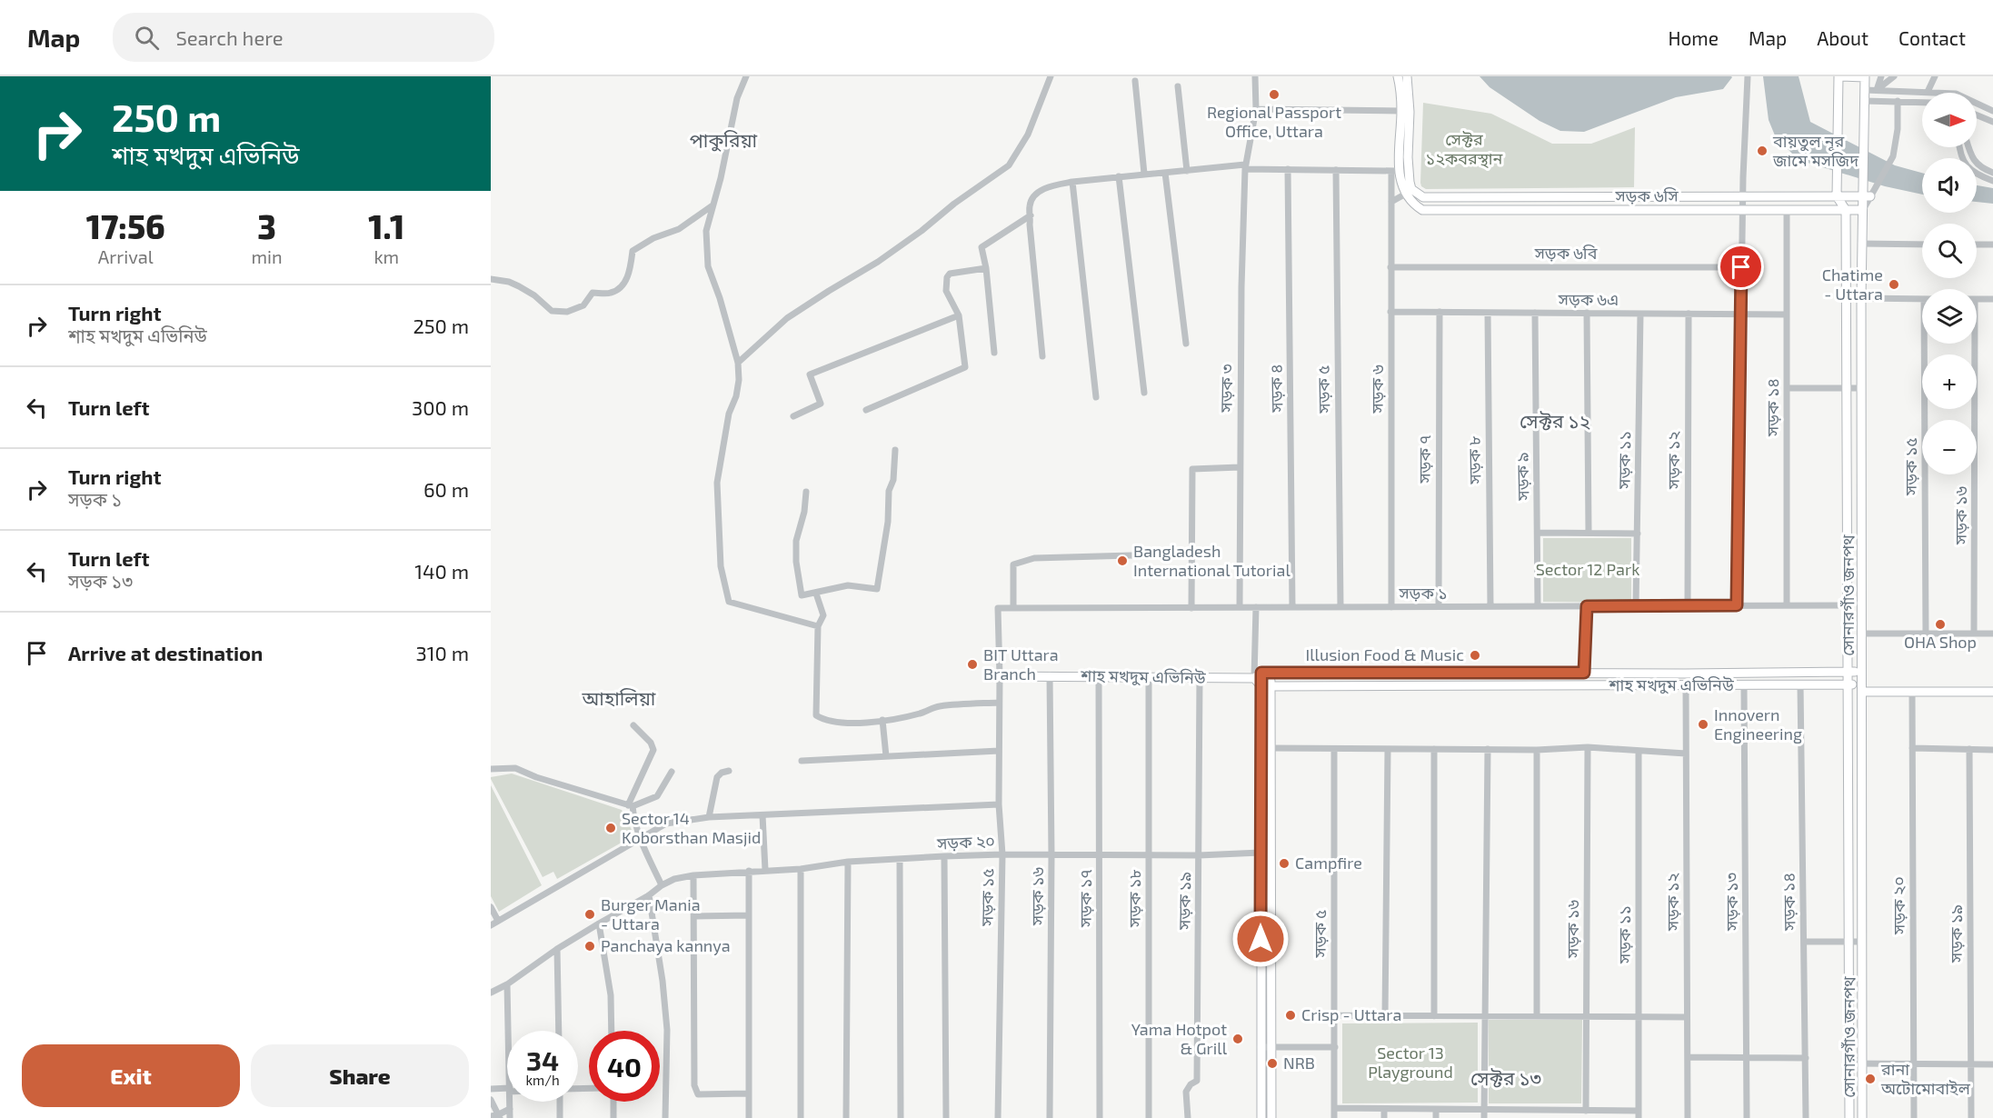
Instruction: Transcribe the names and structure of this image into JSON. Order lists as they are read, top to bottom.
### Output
{
  "streets": {
    "street": [
      "সড়ক ৬সি",
      "সড়ক ৬বি",
      "সড়ক ৬এ",
      "সড়ক ৩",
      "সড়ক ৪",
      "সড়ক ৫",
      "সড়ক ৬",
      "সড়ক ১৪",
      "সড়ক ৭",
      "সড়ক ৮",
      "সড়ক ১১",
      "সড়ক ১২",
      "সড়ক ১৫",
      "সড়ক ৯",
      "সড়ক ১৬",
      "সড়ক ১",
      "সোনারগাঁও জনপথ",
      "শাহ মখদুম এভিনিউ",
      "সড়ক ২০",
      "সড়ক ১৭",
      "সড়ক ১৮",
      "সড়ক ১৯",
      "সড়ক ১৩"
    ]
  },
  "crossings": [
    ["সড়ক ৬সি", "সড়ক ১৪"],
    ["সড়ক ৬সি", "সোনারগাঁও জনপথ"],
    ["সড়ক ৬বি", "সড়ক ৬"],
    ["সড়ক ৬এ", "সড়ক ৬"],
    ["সড়ক ৬এ", "সড়ক ১৪"],
    ["সড়ক ৬এ", "সড়ক ৭"],
    ["সড়ক ৬এ", "সড়ক ৮"],
    ["সড়ক ৬এ", "সড়ক ১১"],
    ["সড়ক ৬এ", "সড়ক ১২"],
    ["সড়ক ৬এ", "সড়ক ৯"],
    ["সড়ক ৩", "সড়ক ১"],
    ["সড়ক ৪", "সড়ক ১"],
    ["সড়ক ৫", "সড়ক ১"],
    ["সড়ক ৬", "সড়ক ১"],
    ["সড়ক ১৪", "সড়ক ১"],
    ["সড়ক ১৪", "শাহ মখদুম এভিনিউ"],
    ["সড়ক ৭", "সড়ক ১"],
    ["সড়ক ৮", "সড়ক ১"],
    ["সড়ক ১১", "সড়ক ১"],
    ["সড়ক ১২", "সড়ক ১"],
    ["সড়ক ১২", "শাহ মখদুম এভিনিউ"],
    ["সড়ক ১৫", "সড়ক ১"],
    ["সড়ক ১৫", "শাহ মখদুম এভিনিউ"],
    ["সড়ক ১৫", "সড়ক ২০"],
    ["সড়ক ৯", "সড়ক ১"],
    ["সড়ক ১৬", "শাহ মখদুম এভিনিউ"],
    ["সড়ক ১৬", "সড়ক ২০"],
    ["সড়ক ১", "সোনারগাঁও জনপথ"],
    ["সোনারগাঁও জনপথ", "শাহ মখদুম এভিনিউ"],
    ["শাহ মখদুম এভিনিউ", "সড়ক ২০"],
    ["শাহ মখদুম এভিনিউ", "সড়ক ১৭"],
    ["শাহ মখদুম এভিনিউ", "সড়ক ১৮"],
    ["শাহ মখদুম এভিনিউ", "সড়ক ১৯"],
    ["শাহ মখদুম এভিনিউ", "সড়ক ১৩"],
    ["সড়ক ২০", "সড়ক ১৭"],
    ["সড়ক ২০", "সড়ক ১৮"],
    ["সড়ক ২০", "সড়ক ১৯"]
  ],
  "districts": [
    "পাকুরিয়া",
    "সেক্টর ১২",
    "আহালিয়া",
    "সেক্টর ১৩"
  ],
  "parks": ["সেক্টর ১২কবরস্থান", "Sector 12 Park", "Sector 13 Playground"],
  "places": [
    "Regional Passport Office, Uttara",
    "বায়তুল নূর জামে মসজিদ",
    "Chatime - Uttara",
    "Bangladesh International Tutorial",
    "OHA Shop",
    "Illusion Food & Music",
    "BIT Uttara Branch",
    "Innovern Engineering",
    "Sector 14 Koborsthan Masjid",
    "Campfire",
    "Burger Mania - Uttara",
    "Panchaya kannya",
    "Crisp - Uttara",
    "Yama Hotpot & Grill",
    "NRB",
    "রানা অটোমোবাইল"
  ],
  "north": "right",
  "page": {
    "header": "Map",
    "search": "Search here",
    "nav": [
      "Home",
      "Map",
      "About",
      "Contact"
    ],
    "turn": ["250 m", "শাহ মখদুম এভিনিউ"],
    "map_buttons": ["+", "−"],
    "eta": [
      "17:56",
      "Arrival",
      "3",
      "min",
      "1.1",
      "km"
    ],
    "list": [
      {
        "name": "Turn right",
        "note": "শাহ মখদুম এভিনিউ",
        "value": "250 m"
      },
      {
        "name": "Turn left",
        "value": "300 m"
      },
      {
        "name": "Turn right",
        "note": "সড়ক ১",
        "value": "60 m"
      },
      {
        "name": "Turn left",
        "note": "সড়ক ১৩",
        "value": "140 m"
      },
      {
        "name": "Arrive at destination",
        "value": "310 m"
      }
    ],
    "speed": "34 km/h",
    "limit": "40",
    "buttons": ["Exit", "Share"]
  }
}
